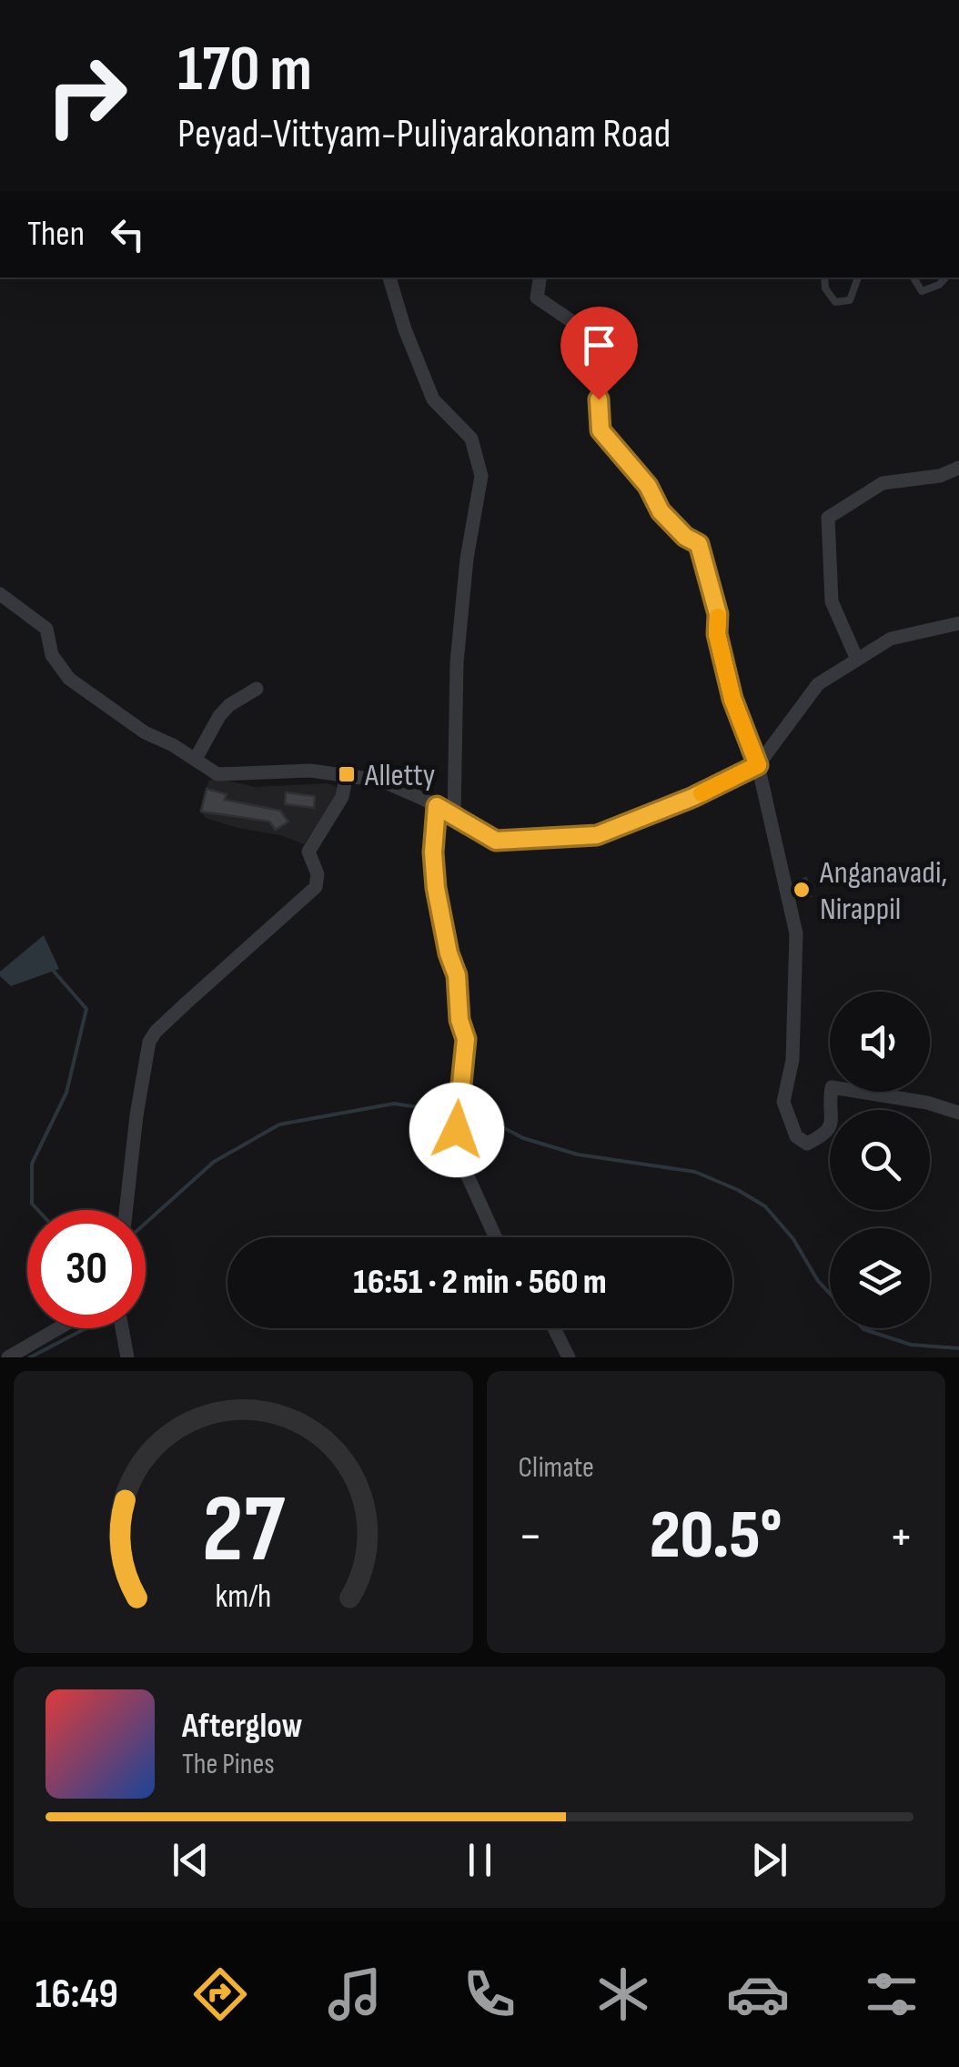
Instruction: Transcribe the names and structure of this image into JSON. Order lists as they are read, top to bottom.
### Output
{
  "places": {
    "transit": ["Alletty"],
    "other": ["Anganavadi, Nirappil"]
  },
  "page": {
    "turn": ["170 m", "Peyad-Vittyam-Puliyarakonam Road"],
    "then": "Then",
    "limit": "30",
    "trip": "16:51 · 2 min · 560 m",
    "tile": "Climate",
    "heat": ["−", "20.5°", "+"],
    "song": ["Afterglow", "The Pines"],
    "tabs": "16:49",
    "gauge": ["27", "km/h"]
  }
}
